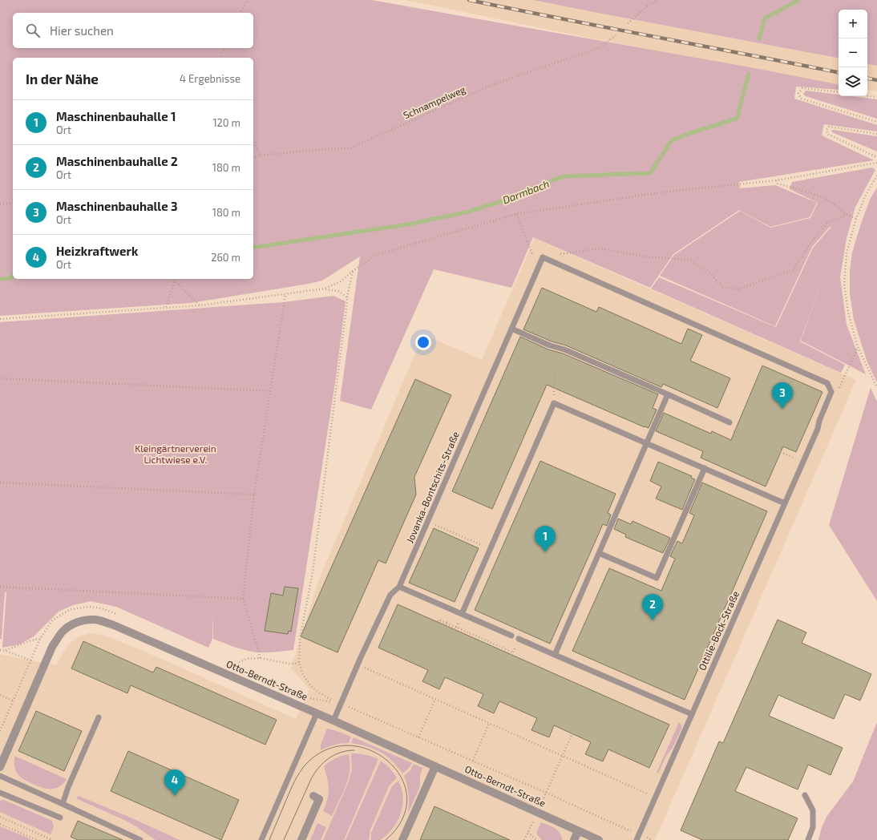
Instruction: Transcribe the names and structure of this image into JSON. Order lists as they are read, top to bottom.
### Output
{
  "streets": {
    "street": ["Otto-Berndt-Straße"],
    "lane": ["Jovanka-Bontschits-Straße", "Ottilie-Bock-Straße"],
    "path": ["Schnampelweg"]
  },
  "crossings": [
    ["Jovanka-Bontschits-Straße", "Ottilie-Bock-Straße"],
    ["Jovanka-Bontschits-Straße", "Otto-Berndt-Straße"]
  ],
  "water": ["Darmbach"],
  "parks": ["Kleingärtnerverein Lichtwiese e.V."],
  "page": {
    "map_buttons": ["+", "−"],
    "search": "Hier suchen",
    "heading": ["In der Nähe", "4 Ergebnisse"],
    "list": [
      {
        "mark": "1",
        "name": "Maschinenbauhalle 1",
        "note": "Ort",
        "value": "120 m"
      },
      {
        "mark": "2",
        "name": "Maschinenbauhalle 2",
        "note": "Ort",
        "value": "180 m"
      },
      {
        "mark": "3",
        "name": "Maschinenbauhalle 3",
        "note": "Ort",
        "value": "180 m"
      },
      {
        "mark": "4",
        "name": "Heizkraftwerk",
        "note": "Ort",
        "value": "260 m"
      }
    ],
    "pins": [
      "3",
      "1",
      "2",
      "4"
    ]
  }
}
